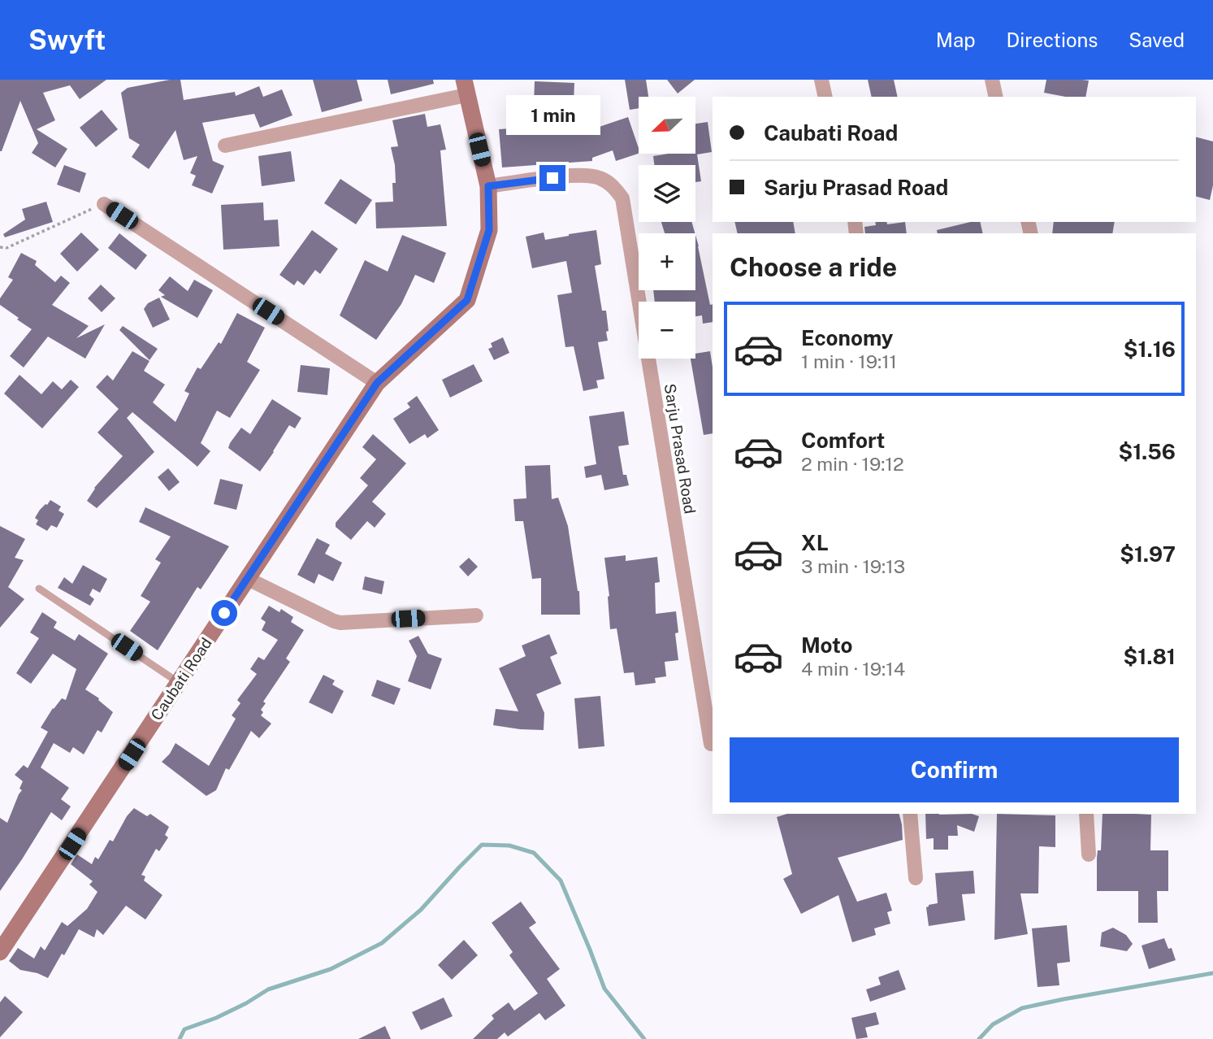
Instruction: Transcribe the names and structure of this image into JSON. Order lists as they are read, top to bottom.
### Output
{
  "streets": {
    "street": ["Sarju Prasad Road", "Caubati Road"]
  },
  "crossings": [
    ["Sarju Prasad Road", "Caubati Road"]
  ],
  "north": "bottom left",
  "page": {
    "header": "Swyft",
    "nav": ["Map", "Directions", "Saved"],
    "bubble": "1 min",
    "map_buttons": ["+", "−"],
    "banner": ["Caubati Road", "Sarju Prasad Road"],
    "heading": "Choose a ride",
    "list": [
      {
        "name": "Economy",
        "note": "1 min · 19:11",
        "value": "$1.16"
      },
      {
        "name": "Comfort",
        "note": "2 min · 19:12",
        "value": "$1.56"
      },
      {
        "name": "XL",
        "note": "3 min · 19:13",
        "value": "$1.97"
      },
      {
        "name": "Moto",
        "note": "4 min · 19:14",
        "value": "$1.81"
      }
    ],
    "buttons": "Confirm"
  }
}
